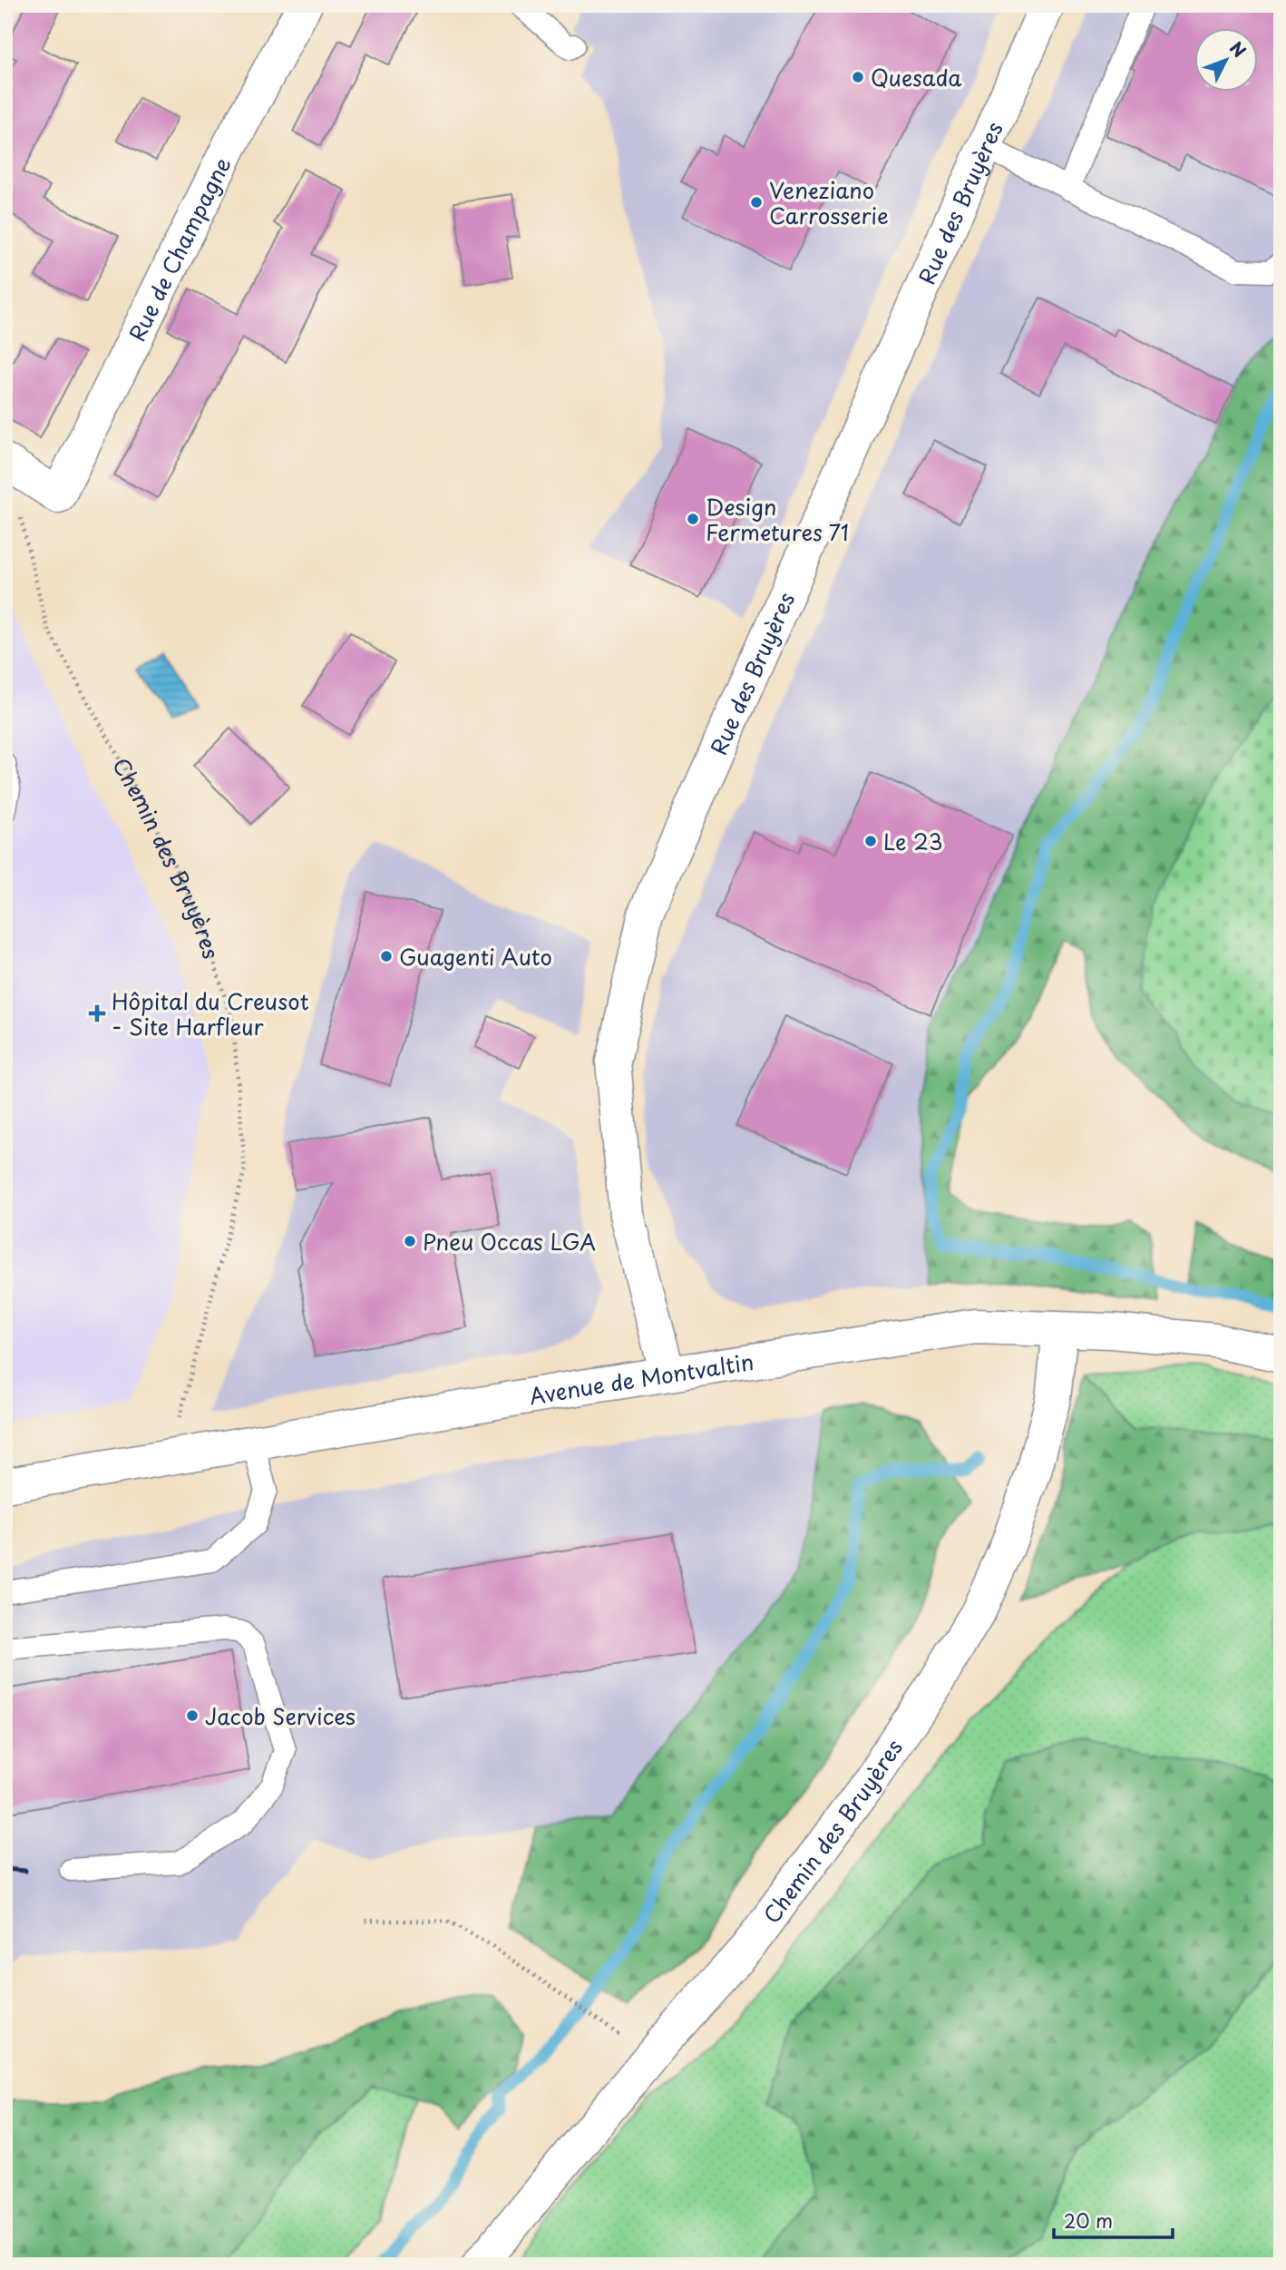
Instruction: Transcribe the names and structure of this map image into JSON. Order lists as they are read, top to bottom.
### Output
{
  "streets": {
    "street": [
      "Rue des Bruyères",
      "Rue de Champagne",
      "Chemin des Bruyères",
      "Avenue de Montvaltin"
    ]
  },
  "crossings": [
    ["Rue des Bruyères", "Avenue de Montvaltin"],
    ["Rue de Champagne", "Chemin des Bruyères"],
    ["Chemin des Bruyères", "Avenue de Montvaltin"]
  ],
  "places": {
    "other": [
      "Quesada",
      "Veneziano Carrosserie",
      "Design Fermetures 71",
      "Le 23",
      "Guagenti Auto",
      "Pneu Occas LGA",
      "Jacob Services"
    ],
    "health": ["Hôpital du Creusot - Site Harfleur"]
  },
  "scale_bar": "20 m",
  "north": "top right"
}
